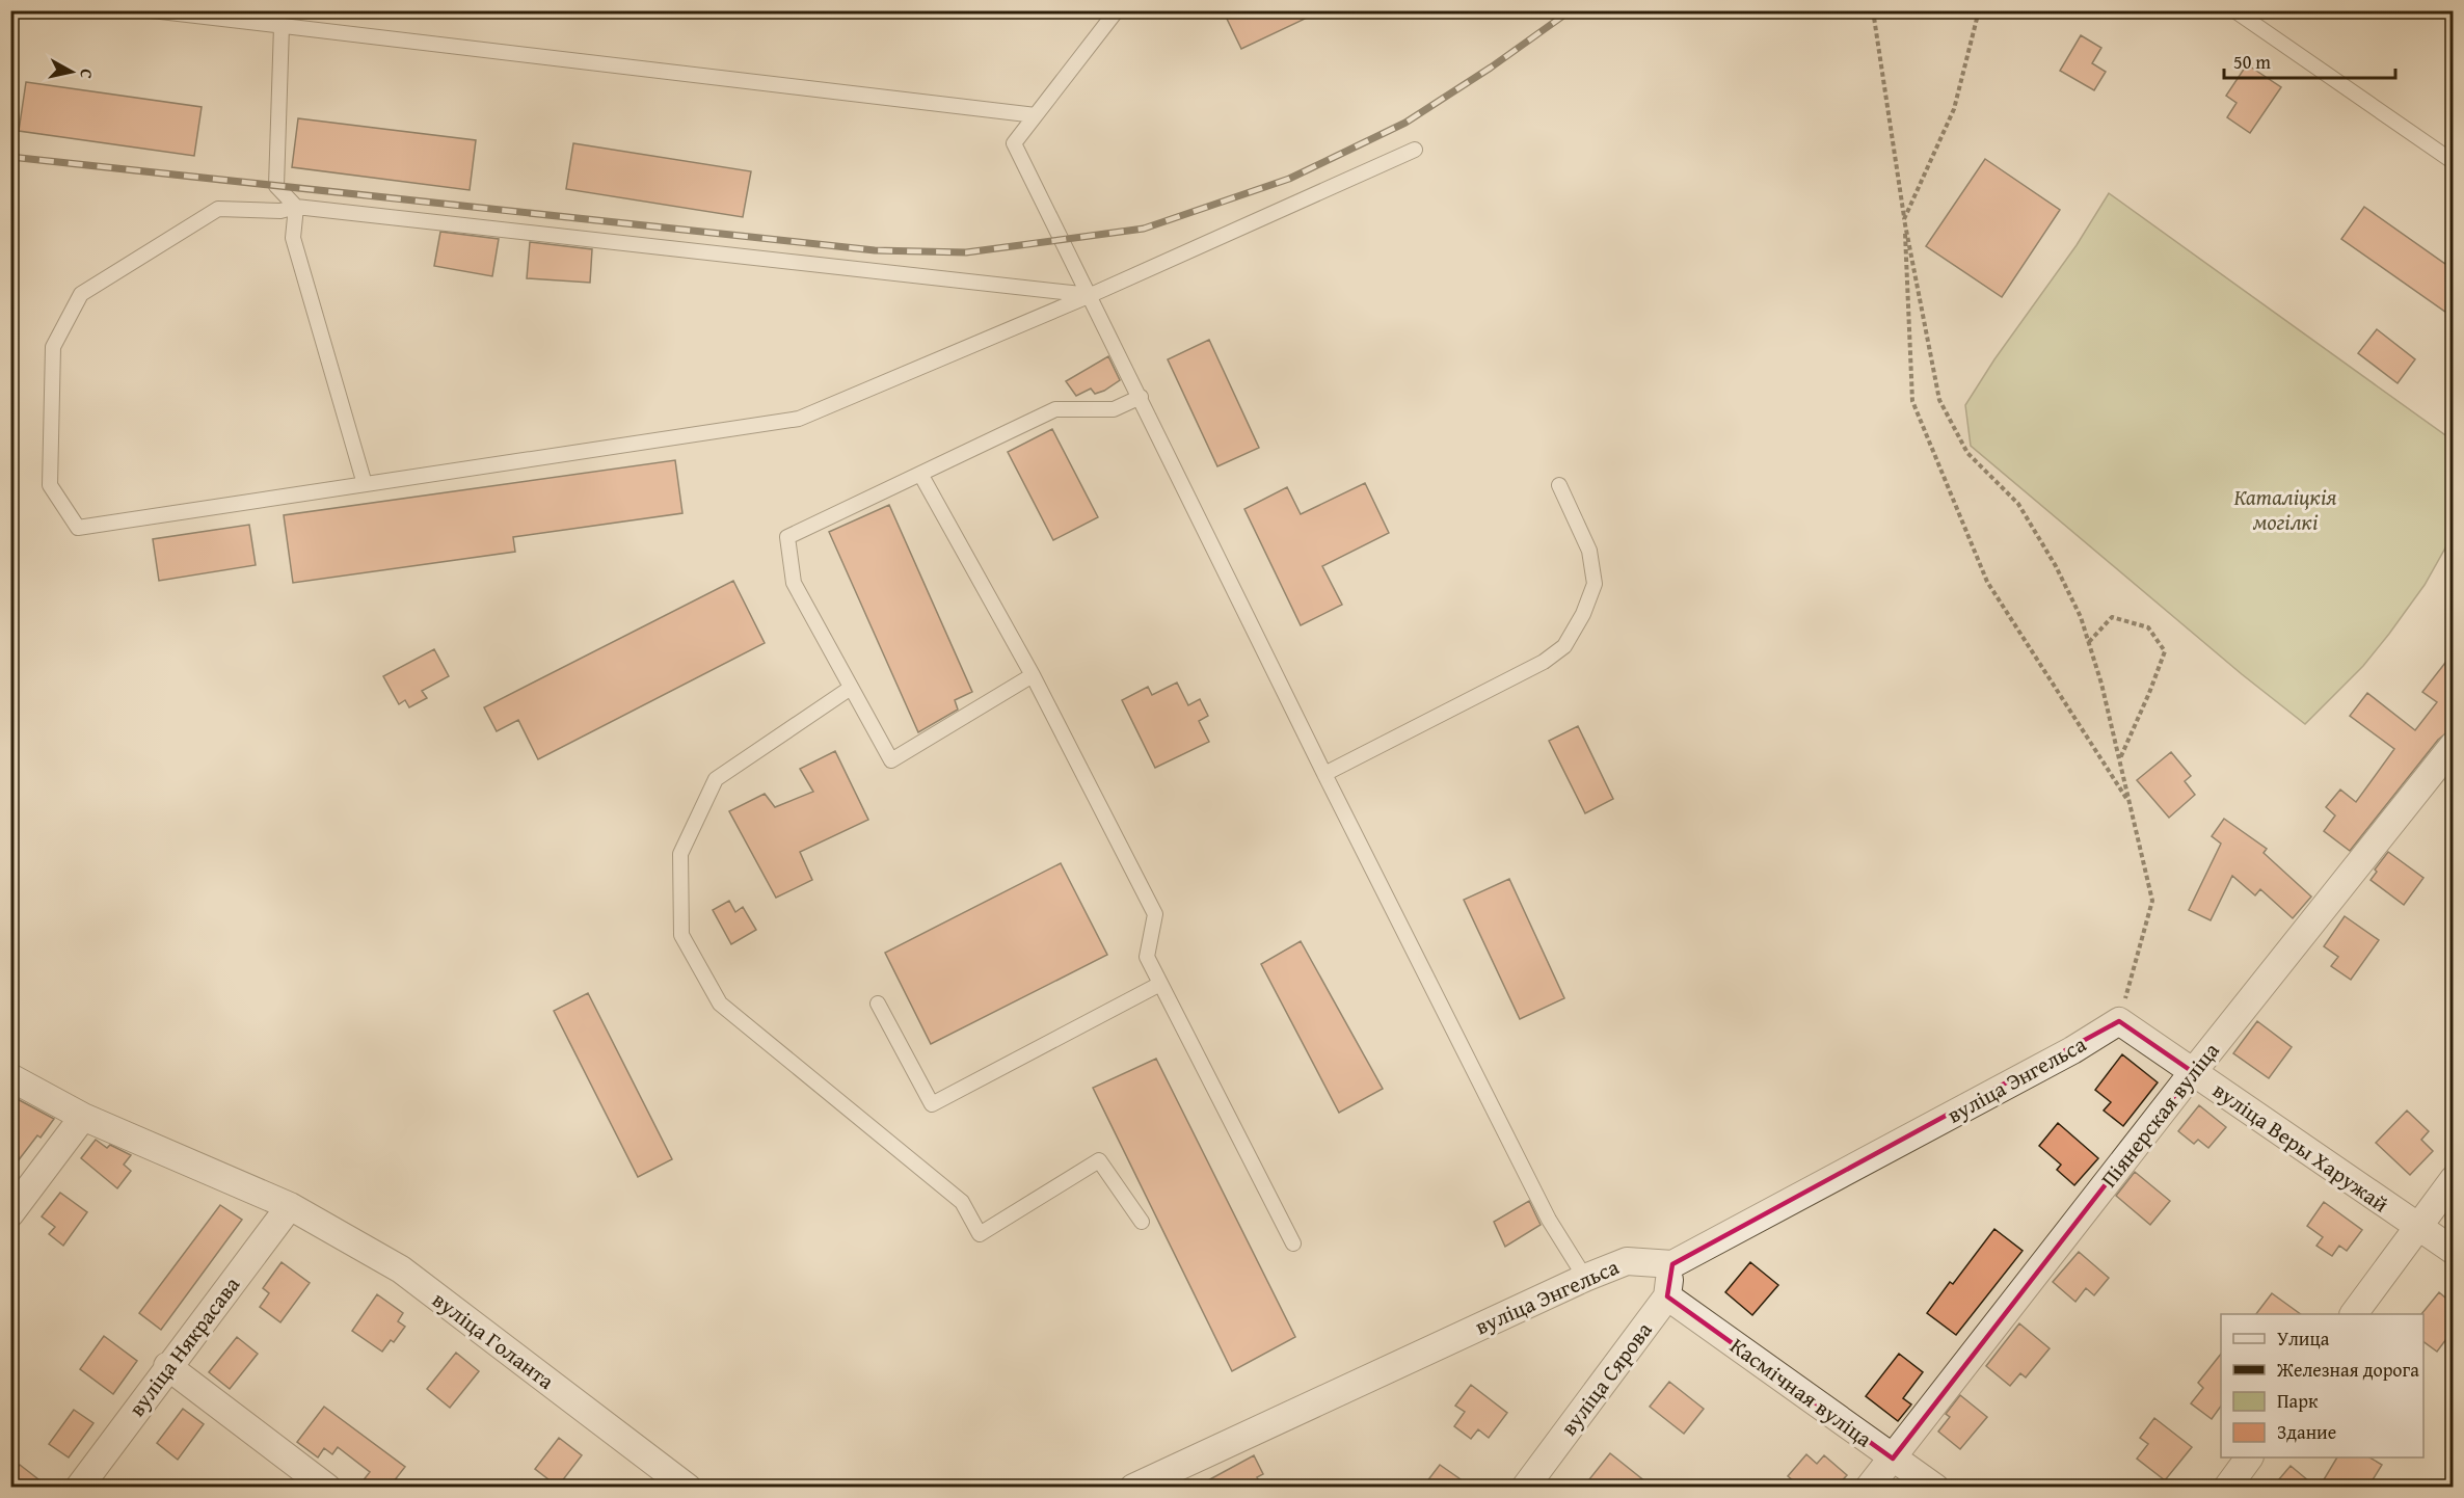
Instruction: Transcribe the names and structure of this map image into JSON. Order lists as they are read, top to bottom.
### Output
{
  "streets": {
    "street": [
      "вуліца Энгельса",
      "Піянерская вуліца",
      "вуліца Веры Харужай",
      "вуліца Голанта",
      "вуліца Някрасава",
      "вуліца Сярова",
      "Касмічная вуліца"
    ]
  },
  "crossings": [
    ["вуліца Энгельса", "вуліца Веры Харужай"],
    ["вуліца Энгельса", "вуліца Сярова"],
    ["Піянерская вуліца", "вуліца Веры Харужай"],
    ["Піянерская вуліца", "Касмічная вуліца"],
    ["вуліца Голанта", "вуліца Някрасава"],
    ["вуліца Сярова", "Касмічная вуліца"]
  ],
  "parks": ["Каталіцкія могілкі"],
  "legend": [
    "Улица",
    "Железная дорога",
    "Парк",
    "Здание"
  ],
  "scale_bar": "50 m",
  "north": "right"
}
